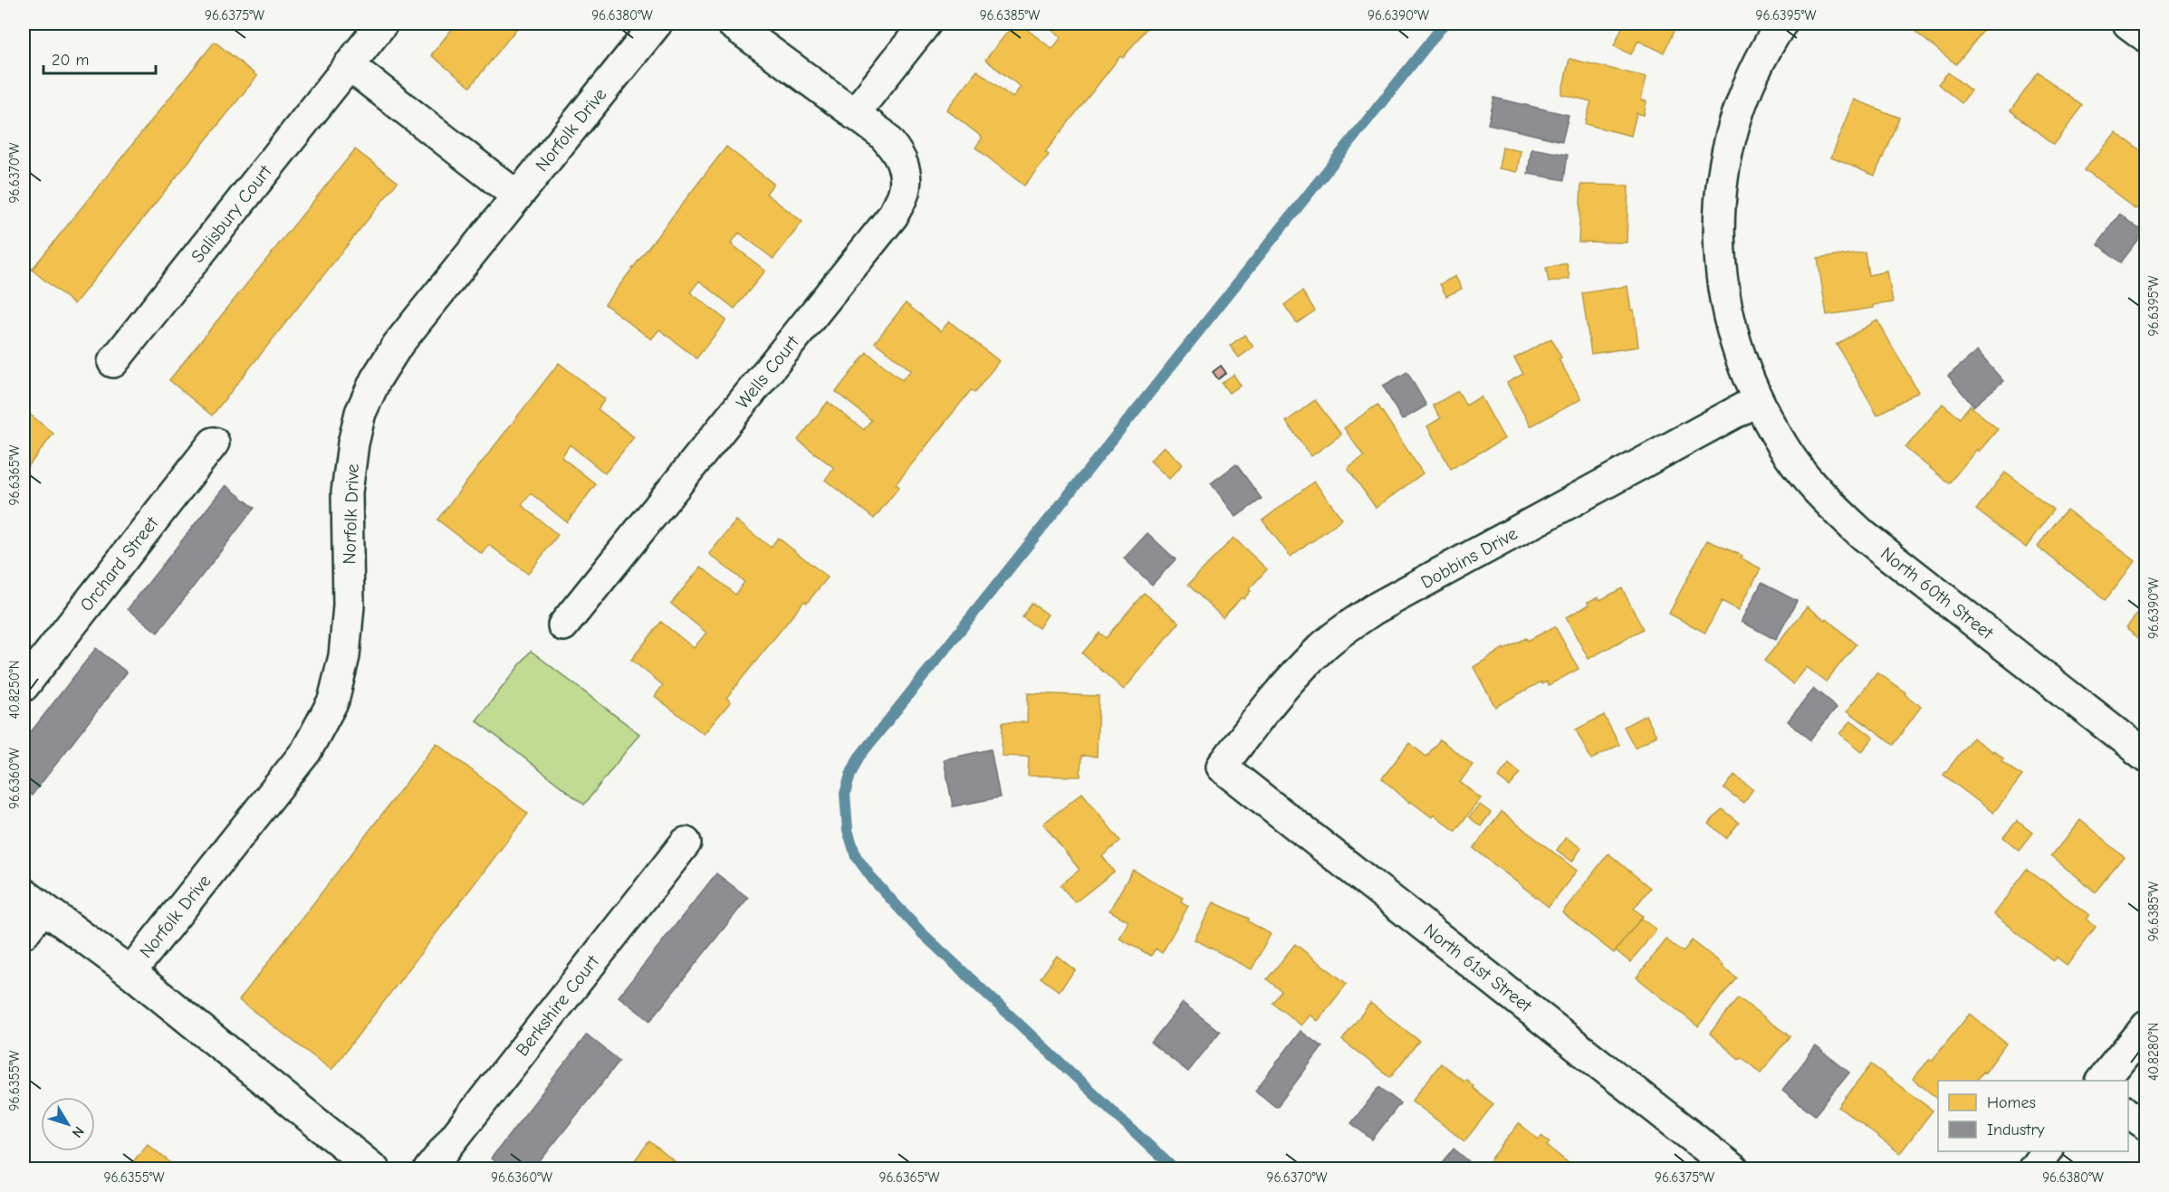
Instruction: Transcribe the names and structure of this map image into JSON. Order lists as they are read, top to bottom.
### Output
{
  "streets": {
    "street": [
      "Norfolk Drive",
      "Salisbury Court",
      "Wells Court",
      "Dobbins Drive",
      "Orchard Street",
      "North 60th Street",
      "North 61st Street",
      "Berkshire Court"
    ]
  },
  "crossings": [
    ["Dobbins Drive", "North 60th Street"],
    ["Dobbins Drive", "North 61st Street"]
  ],
  "legend": ["Homes", "Industry"],
  "scale_bar": "20 m",
  "north": "bottom right",
  "coordinates": [
    "96.6375°W",
    "96.6380°W",
    "96.6385°W",
    "96.6390°W",
    "96.6395°W",
    "96.6370°W",
    "96.6365°W",
    "40.8250°N",
    "96.6360°W",
    "40.8280°N",
    "96.6355°W"
  ]
}
